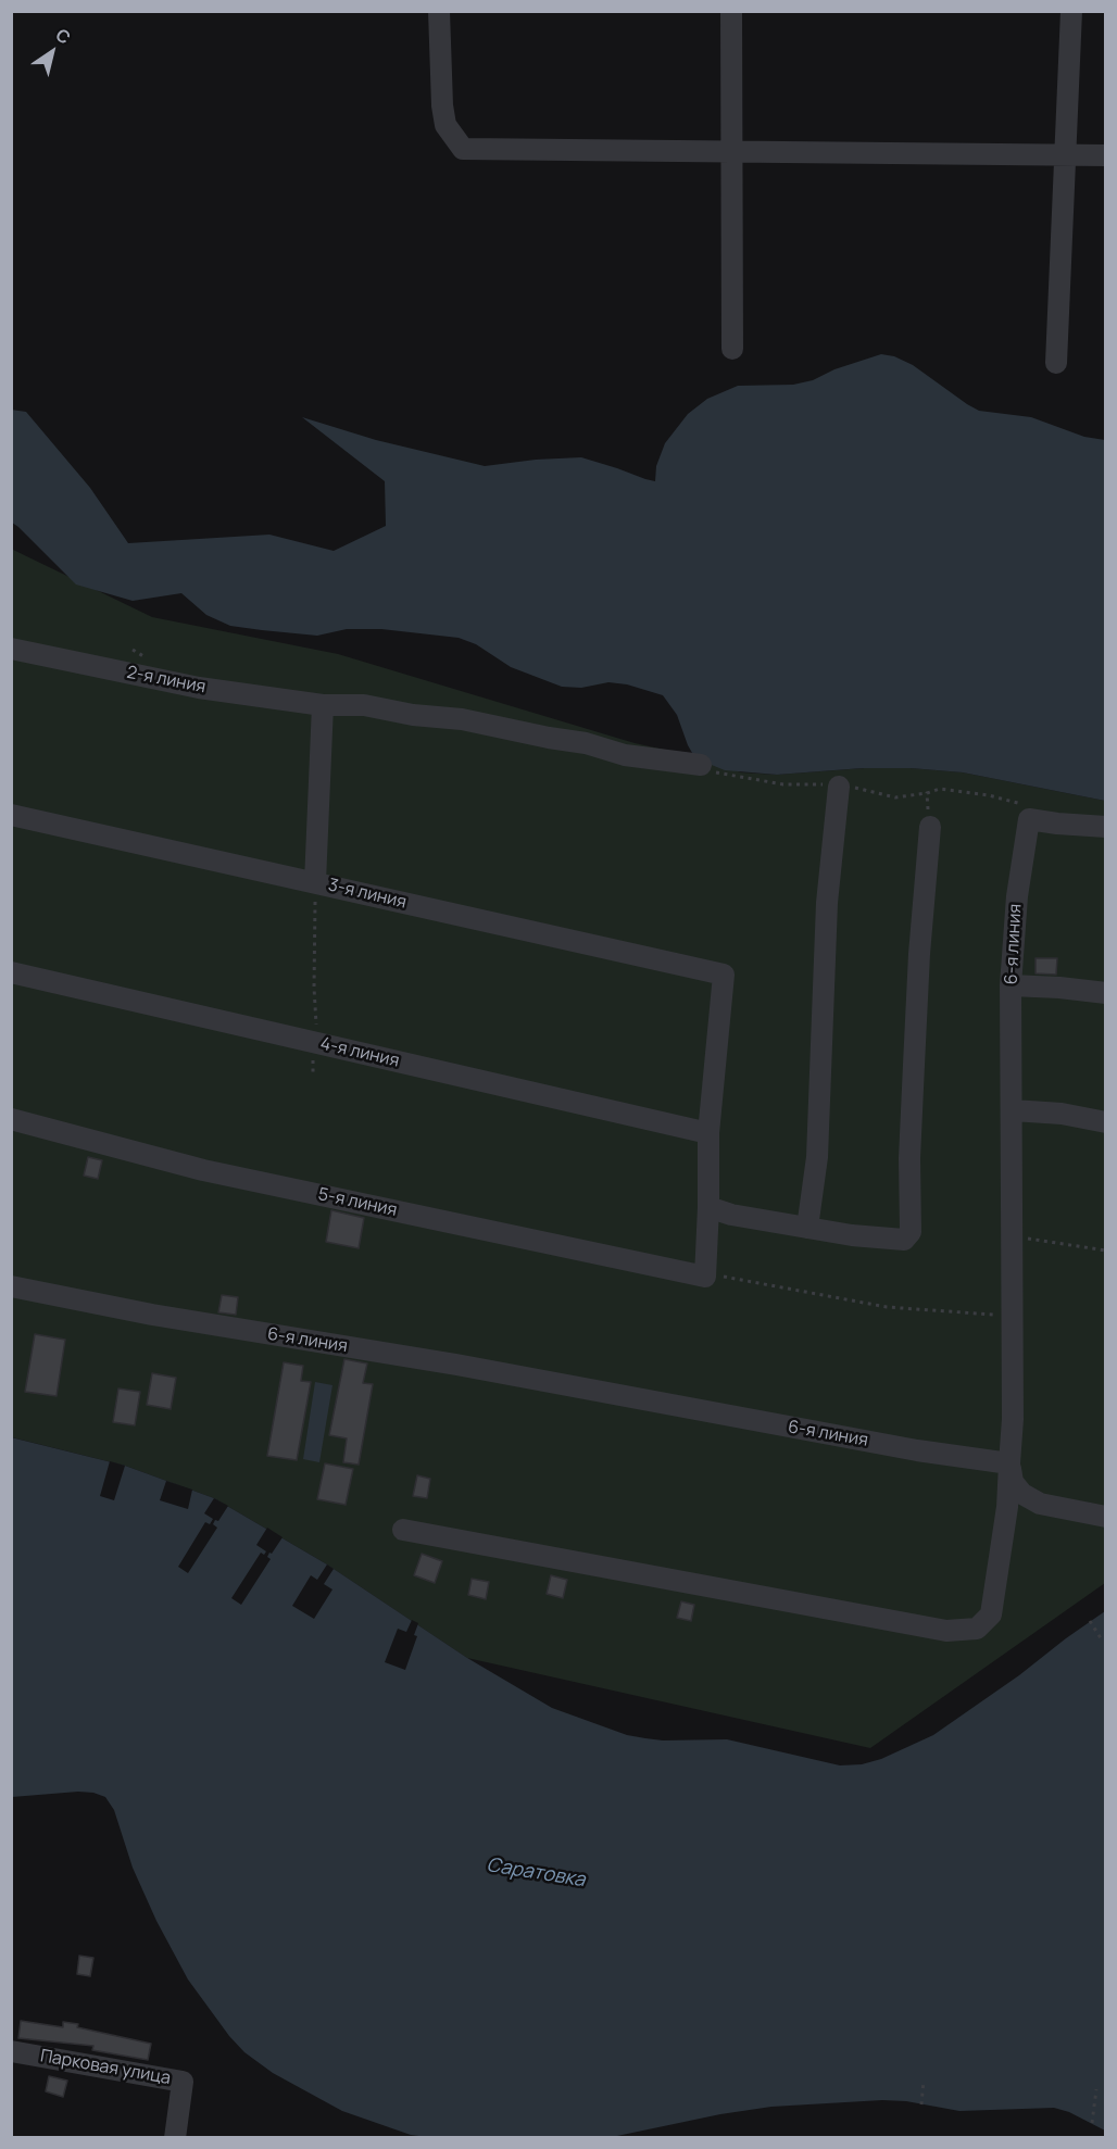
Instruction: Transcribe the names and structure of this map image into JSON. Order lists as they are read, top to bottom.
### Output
{
  "streets": {
    "street": [
      "2-я линия",
      "3-я линия",
      "6-я линия",
      "4-я линия",
      "5-я линия",
      "Парковая улица"
    ]
  },
  "crossings": [
    ["3-я линия", "4-я линия"]
  ],
  "water": ["Саратовка"],
  "north": "top right"
}
